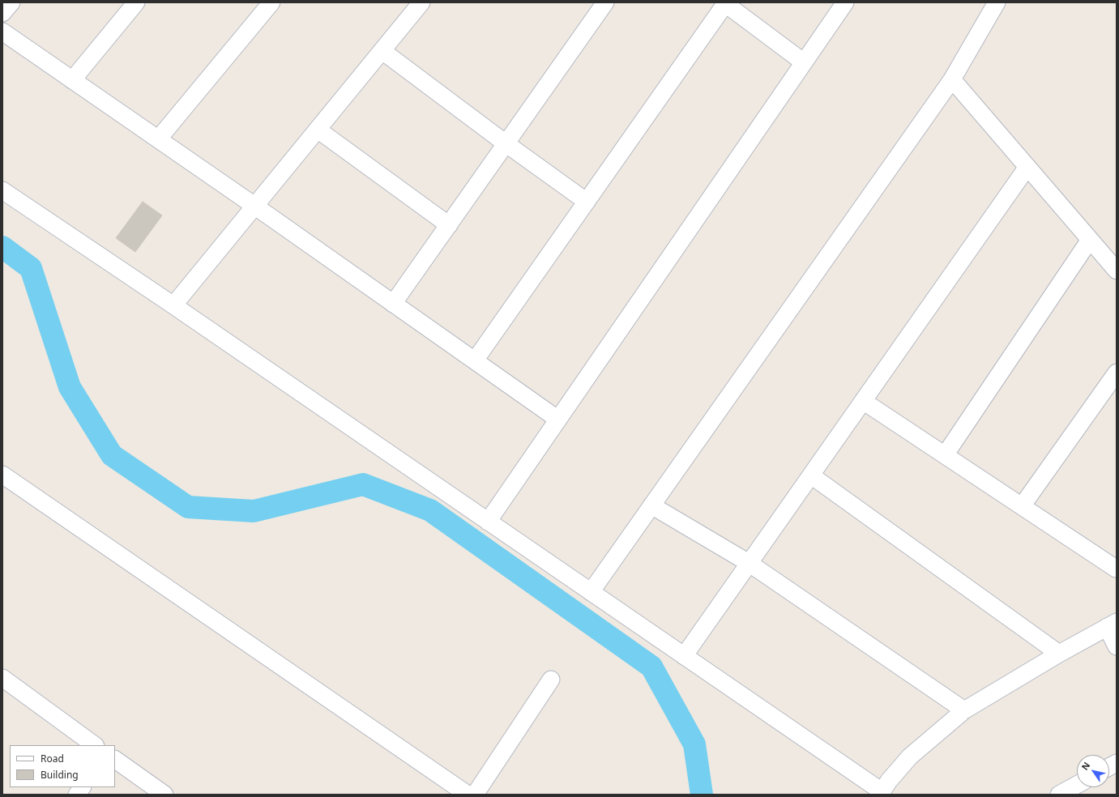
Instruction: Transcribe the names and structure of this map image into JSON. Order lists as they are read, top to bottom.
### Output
{
  "legend": ["Road", "Building"],
  "north": "top left"
}
